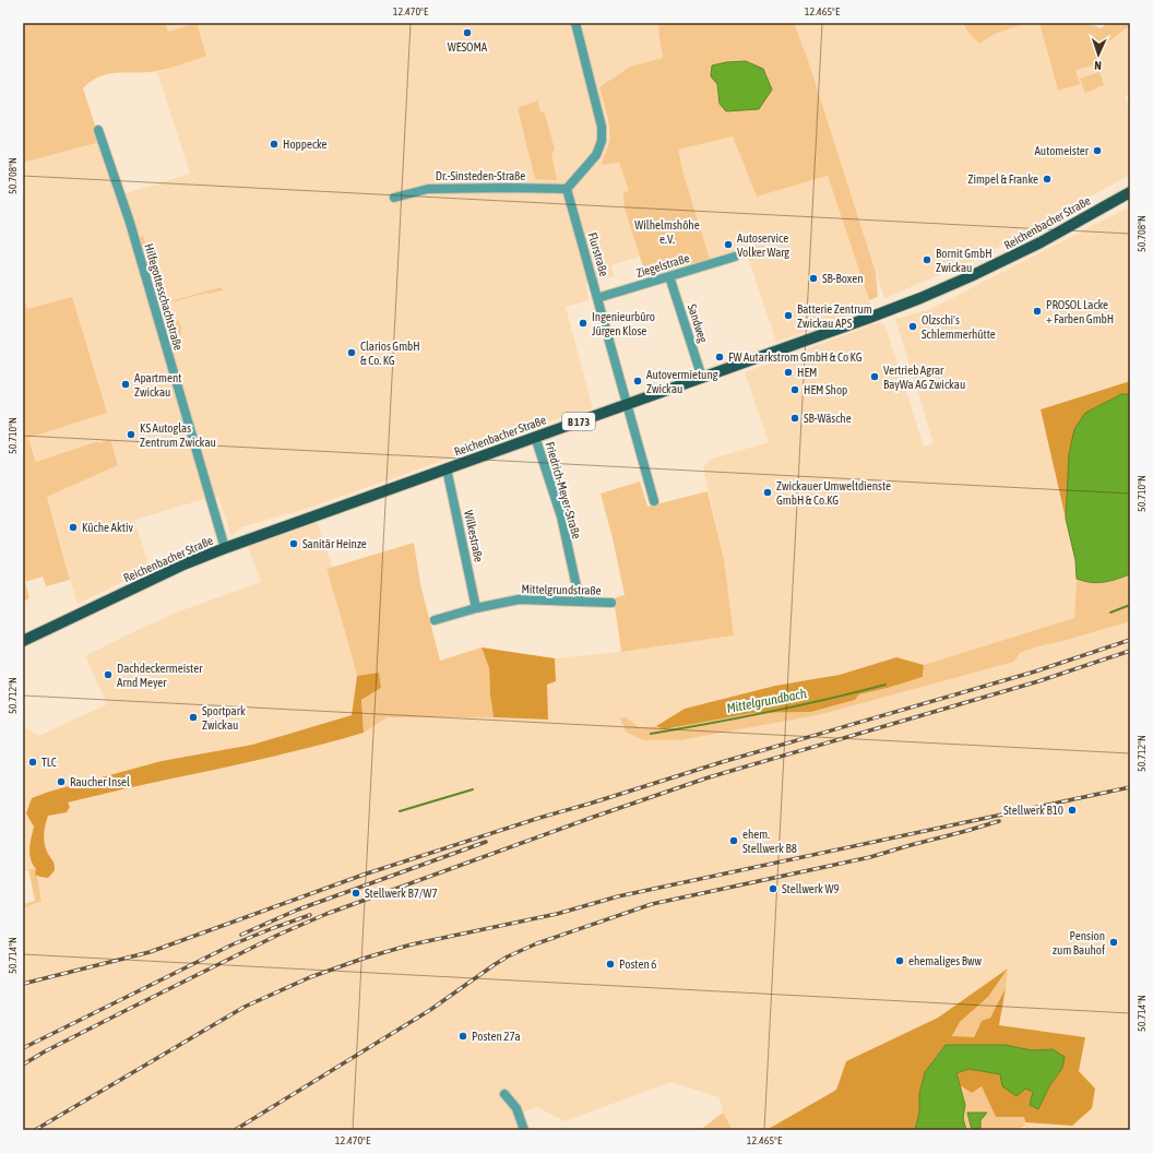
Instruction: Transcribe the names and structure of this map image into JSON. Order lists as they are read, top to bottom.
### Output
{
  "streets": {
    "main road": ["Reichenbacher Straße", "B 173"],
    "street": [
      "Dr.-Sinsteden-Straße",
      "Flurstraße",
      "Ziegelstraße",
      "Hilfegottesschachtstraße",
      "Sandweg",
      "Friedrich-Meyer-Straße",
      "Wilkestraße",
      "Mittelgrundstraße"
    ]
  },
  "crossings": [
    ["Dr.-Sinsteden-Straße", "Flurstraße"],
    ["Reichenbacher Straße", "Flurstraße"],
    ["Reichenbacher Straße", "Hilfegottesschachtstraße"],
    ["Reichenbacher Straße", "Sandweg"],
    ["Reichenbacher Straße", "Friedrich-Meyer-Straße"],
    ["Reichenbacher Straße", "Wilkestraße"],
    ["Flurstraße", "Ziegelstraße"],
    ["Ziegelstraße", "Sandweg"],
    ["Friedrich-Meyer-Straße", "Mittelgrundstraße"],
    ["Wilkestraße", "Mittelgrundstraße"]
  ],
  "water": ["Mittelgrundbach"],
  "parks": ["Wilhelmshöhe e.V."],
  "places": [
    "WESOMA",
    "Hoppecke",
    "Automeister",
    "Zimpel & Franke",
    "Autoservice Volker Warg",
    "Bornit GmbH Zwickau",
    "SB-Boxen",
    "PROSOL Lacke + Farben GmbH",
    "Batterie Zentrum Zwickau APS",
    "Ingenieurbüro Jürgen Klose",
    "Olzschi's Schlemmerhütte",
    "Clarios GmbH & Co. KG",
    "FW Autarkstrom GmbH & Co KG",
    "HEM",
    "Vertrieb Agrar BayWa AG Zwickau",
    "Autovermietung Zwickau",
    "Apartment Zwickau",
    "HEM Shop",
    "SB-Wäsche",
    "KS Autoglas Zentrum Zwickau",
    "Zwickauer Umweltdienste GmbH & Co.KG",
    "Küche Aktiv",
    "Sanitär Heinze",
    "Dachdeckermeister Arnd Meyer",
    "Sportpark Zwickau",
    "TLC",
    "Raucher Insel",
    "Stellwerk B10",
    "ehem. Stellwerk B8",
    "Stellwerk W9",
    "Stellwerk B7/W7",
    "Pension zum Bauhof",
    "ehemaliges Bww",
    "Posten 6",
    "Posten 27a"
  ],
  "north": "bottom",
  "coordinates": [
    "12.470°E",
    "12.465°E",
    "50.708°N",
    "50.710°N",
    "50.712°N",
    "50.714°N"
  ]
}
